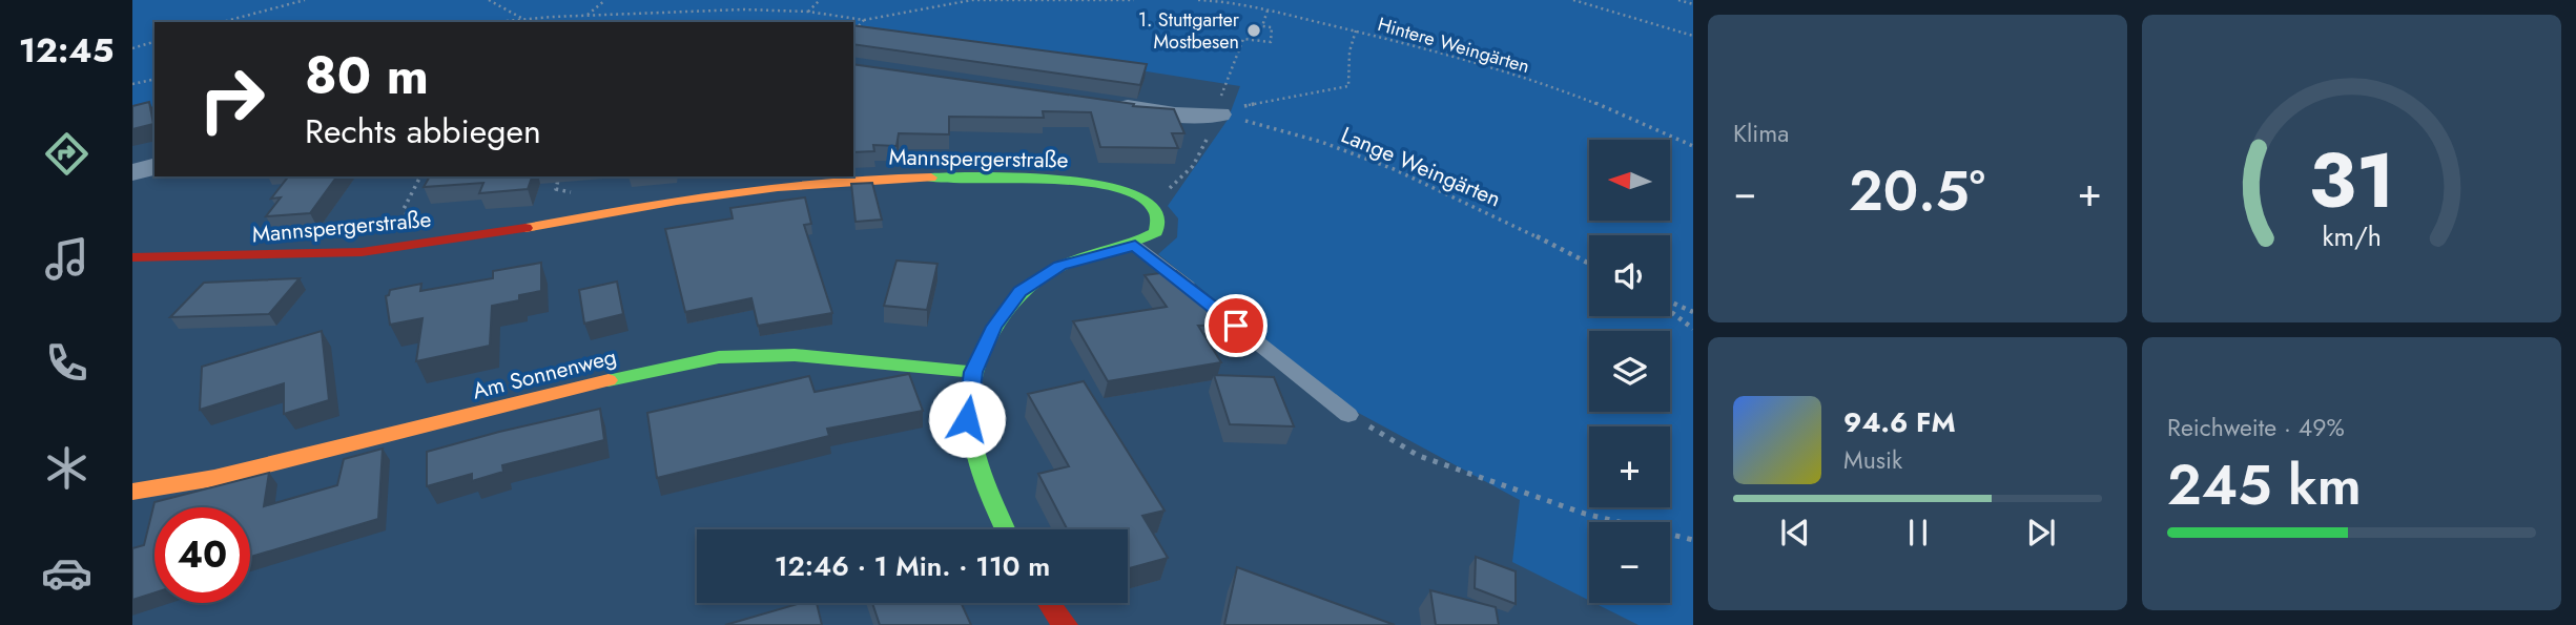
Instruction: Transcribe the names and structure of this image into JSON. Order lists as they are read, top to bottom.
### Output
{
  "streets": {
    "street": ["Mannspergerstraße", "Am Sonnenweg"],
    "path": ["Hintere Weingärten", "Lange Weingärten"]
  },
  "places": ["1. Stuttgarter Mostbesen"],
  "north": "left",
  "page": {
    "tabs": "12:45",
    "tile": [
      "Klima",
      ["Reichweite · 49%", "245 km"]
    ],
    "turn": ["80 m", "Rechts abbiegen"],
    "map_buttons": ["+", "−"],
    "heat": ["−", "20.5°", "+"],
    "song": ["94.6 FM", "Musik"],
    "limit": "40",
    "trip": "12:46 · 1 Min. · 110 m",
    "gauge": ["31", "km/h"]
  }
}
